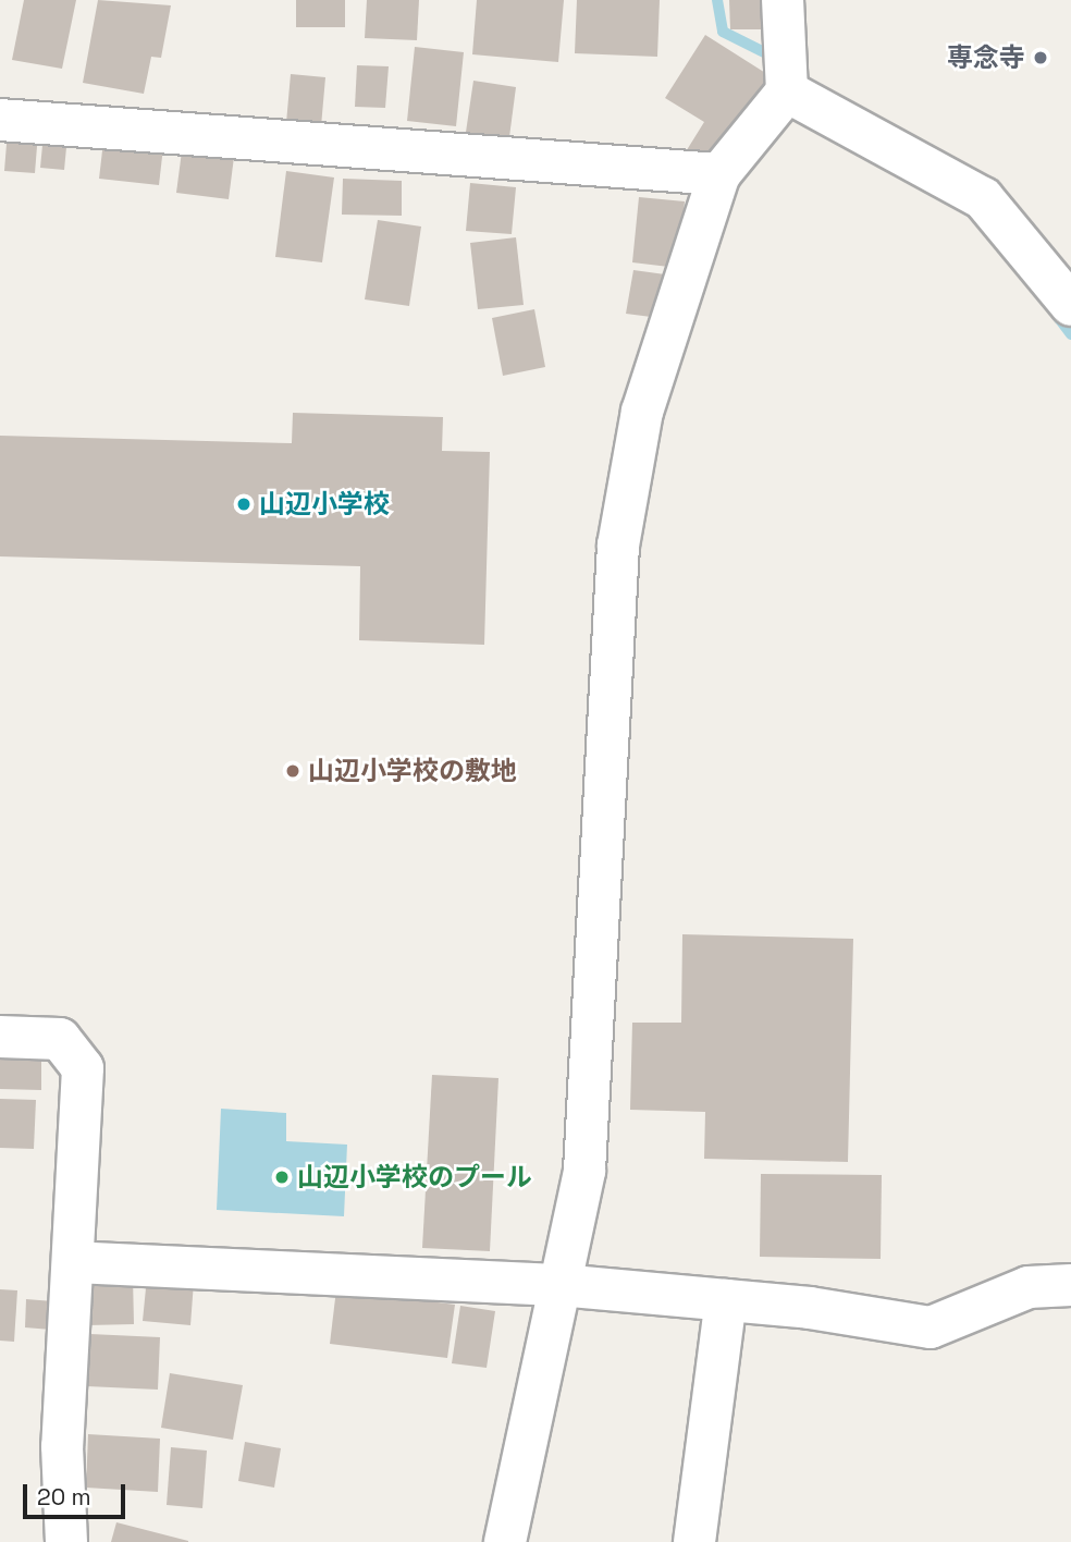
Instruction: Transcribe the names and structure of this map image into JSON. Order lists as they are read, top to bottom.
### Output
{
  "places": [
    "専念寺",
    "山辺小学校",
    "山辺小学校の敷地",
    "山辺小学校のプール"
  ],
  "scale_bar": "20 m"
}
